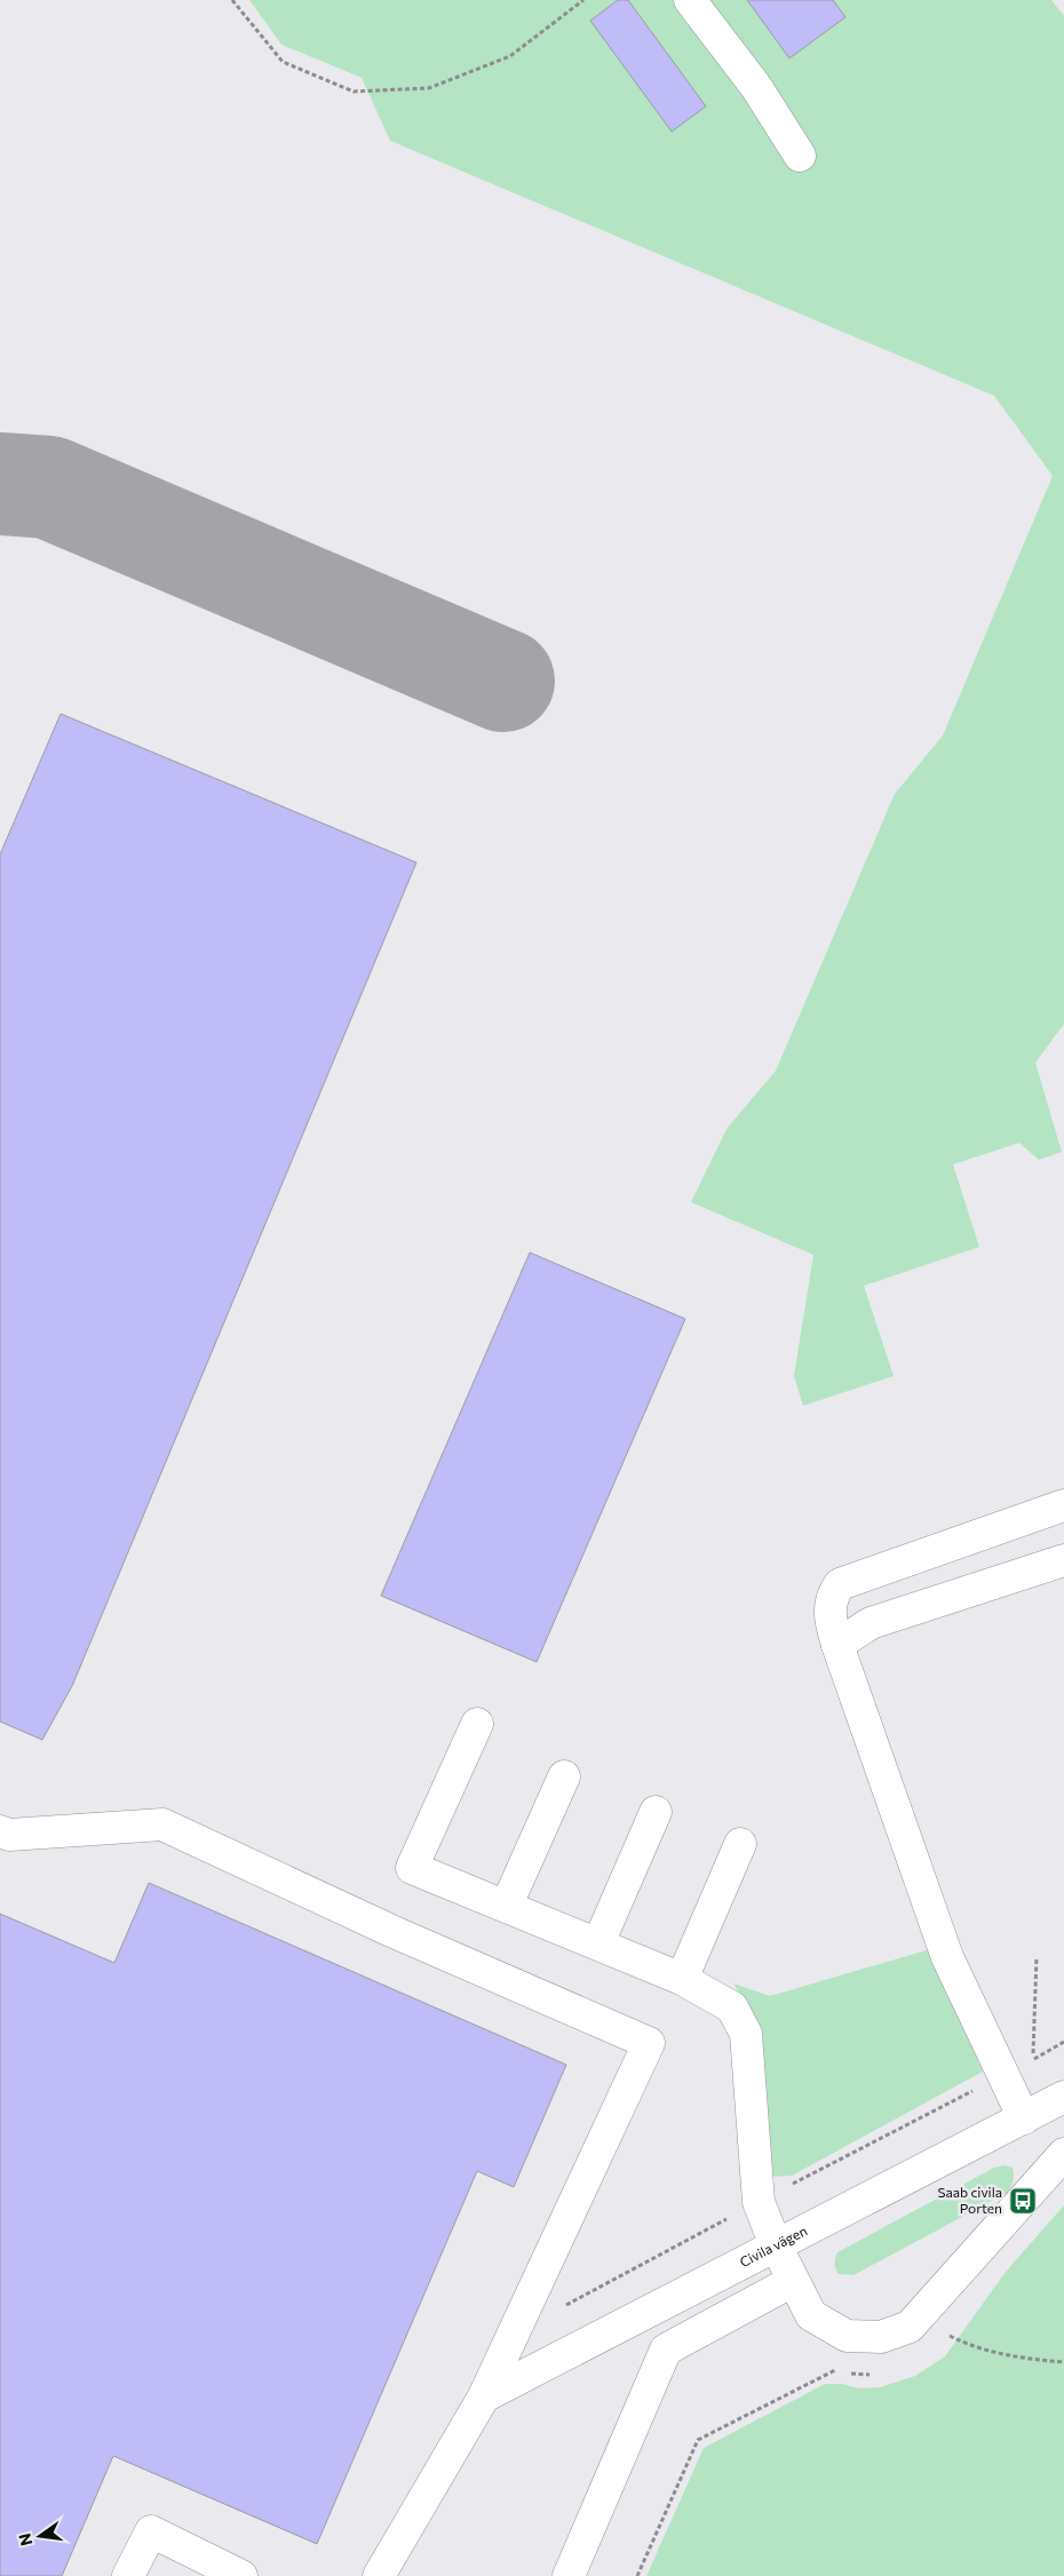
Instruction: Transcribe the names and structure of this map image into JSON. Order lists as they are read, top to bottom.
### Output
{
  "streets": {
    "street": ["Civila vägen"]
  },
  "places": {
    "bus stop": ["Saab civila Porten"]
  },
  "north": "left"
}
